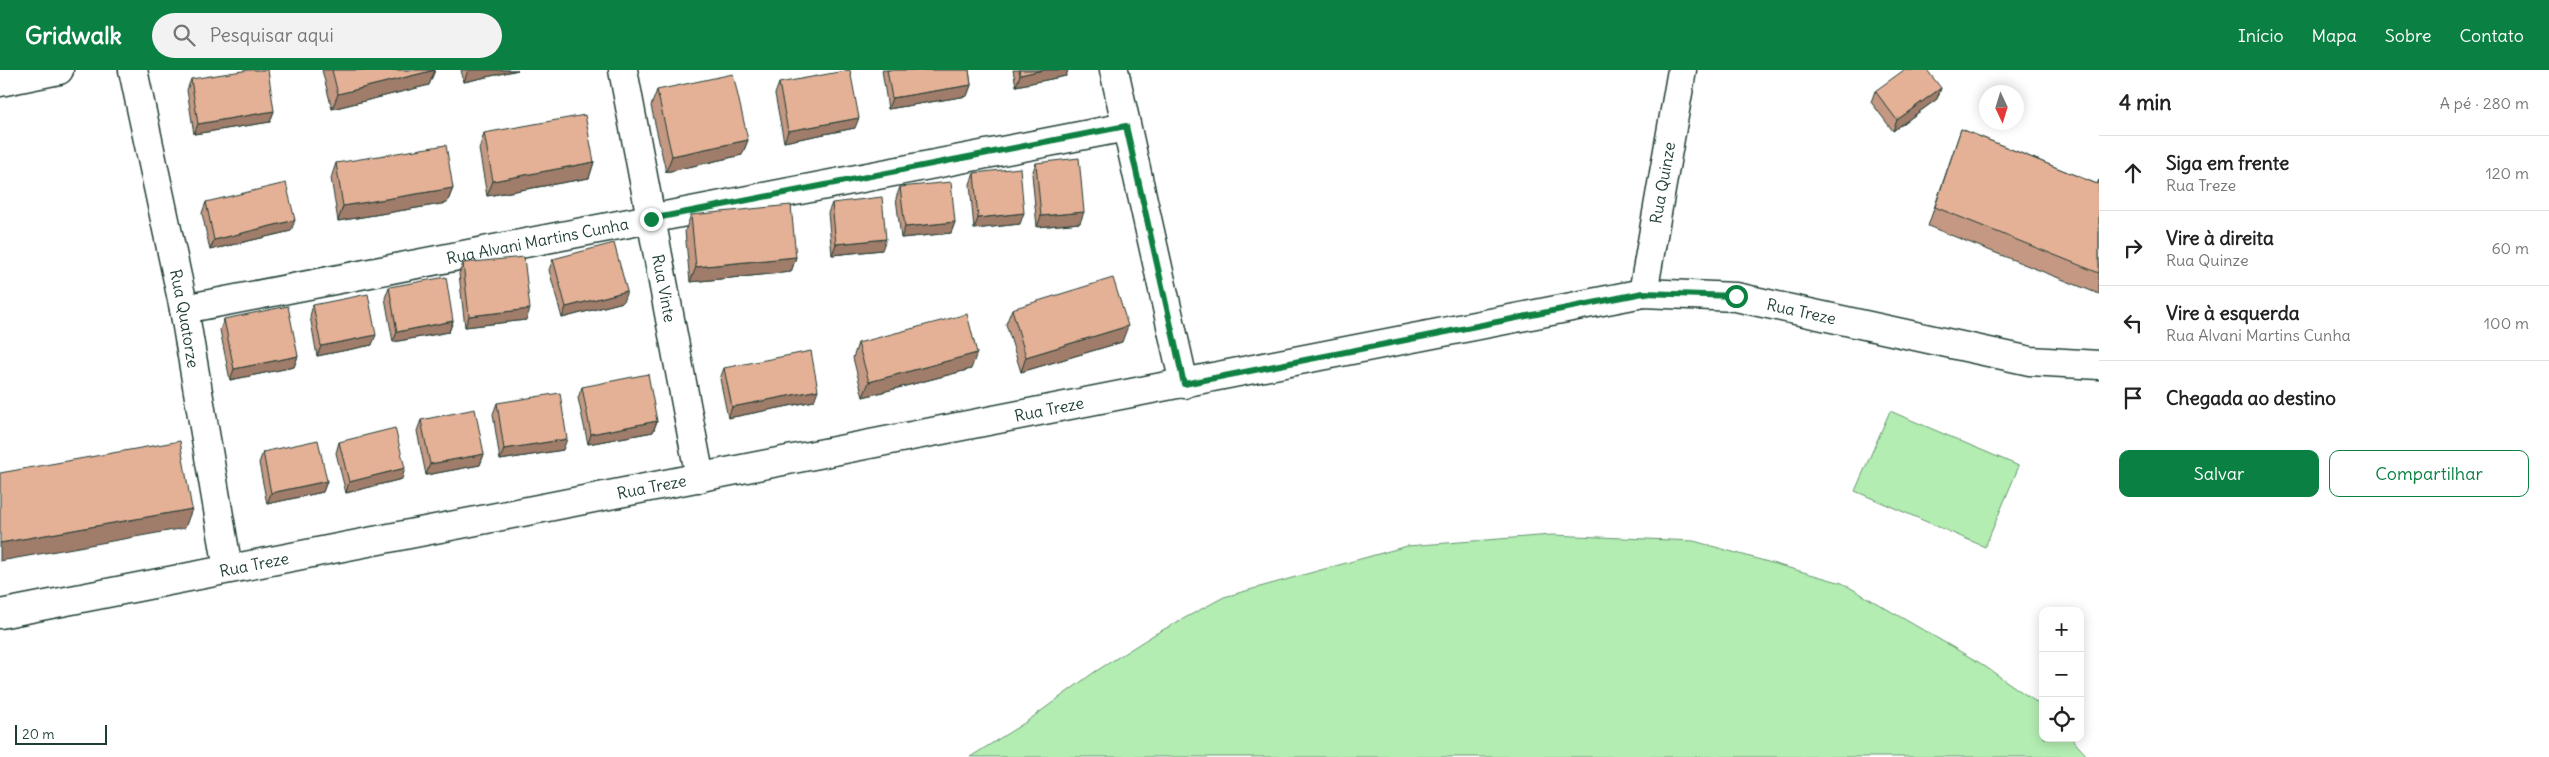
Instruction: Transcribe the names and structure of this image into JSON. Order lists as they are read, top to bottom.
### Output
{
  "streets": {
    "lane": [
      "Rua Quinze",
      "Rua Alvani Martins Cunha",
      "Rua Vinte",
      "Rua Treze",
      "Rua Quatorze"
    ]
  },
  "crossings": [
    ["Rua Quinze", "Rua Treze"],
    ["Rua Alvani Martins Cunha", "Rua Vinte"],
    ["Rua Alvani Martins Cunha", "Rua Quatorze"],
    ["Rua Vinte", "Rua Treze"],
    ["Rua Treze", "Rua Quatorze"]
  ],
  "scale_bar": "20 m",
  "north": "bottom",
  "page": {
    "header": "Gridwalk",
    "search": "Pesquisar aqui",
    "nav": [
      "Início",
      "Mapa",
      "Sobre",
      "Contato"
    ],
    "heading": ["4 min", "A pé · 280 m"],
    "list": [
      ["Siga em frente", "Rua Treze", "120 m"],
      ["Vire à direita", "Rua Quinze", "60 m"],
      ["Vire à esquerda", "Rua Alvani Martins Cunha", "100 m"],
      "Chegada ao destino"
    ],
    "buttons": ["Salvar", "Compartilhar"],
    "map_buttons": ["+", "−"],
    "scale": "20 m"
  }
}
